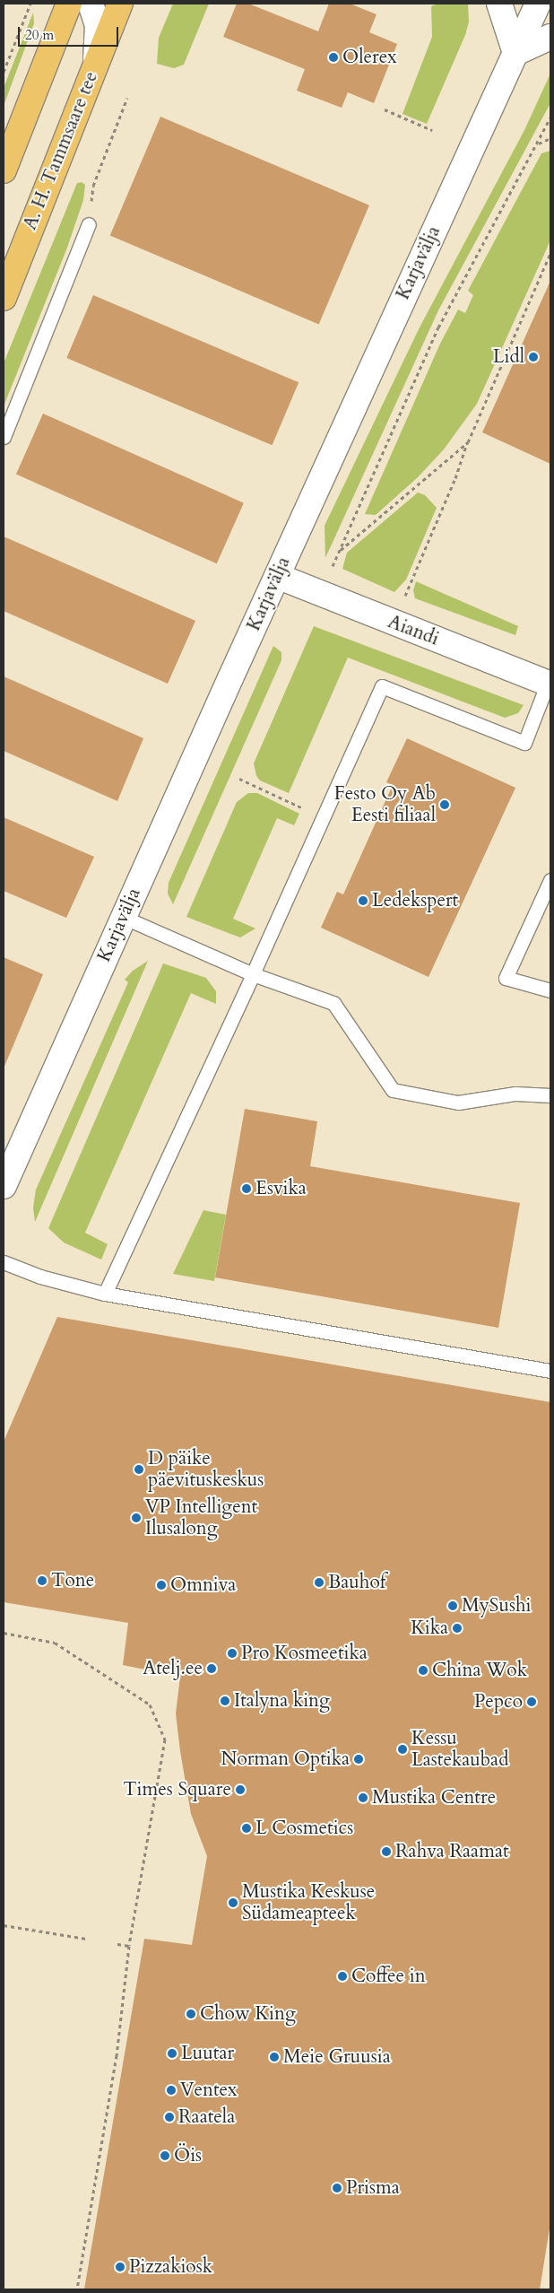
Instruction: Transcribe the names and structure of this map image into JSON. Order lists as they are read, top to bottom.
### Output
{
  "streets": {
    "main road": ["A. H. Tammsaare tee"],
    "street": ["Karjavälja", "Aiandi"]
  },
  "crossings": [
    ["Karjavälja", "Aiandi"]
  ],
  "places": [
    "Olerex",
    "Lidl",
    "Festo Oy Ab Eesti filiaal",
    "Ledekspert",
    "Esvika",
    "D päike päevituskeskus",
    "VP Intelligent Ilusalong",
    "Tone",
    "Bauhof",
    "Omniva",
    "MySushi",
    "Kika",
    "Pro Kosmeetika",
    "Atelj.ee",
    "China Wok",
    "Italyna king",
    "Pepco",
    "Kessu Lastekaubad",
    "Norman Optika",
    "Times Square",
    "Mustika Centre",
    "L Cosmetics",
    "Rahva Raamat",
    "Mustika Keskuse Südameapteek",
    "Coffee in",
    "Chow King",
    "Luutar",
    "Meie Gruusia",
    "Ventex",
    "Raatela",
    "Öis",
    "Prisma",
    "Pizzakiosk"
  ],
  "scale_bar": "20 m"
}
